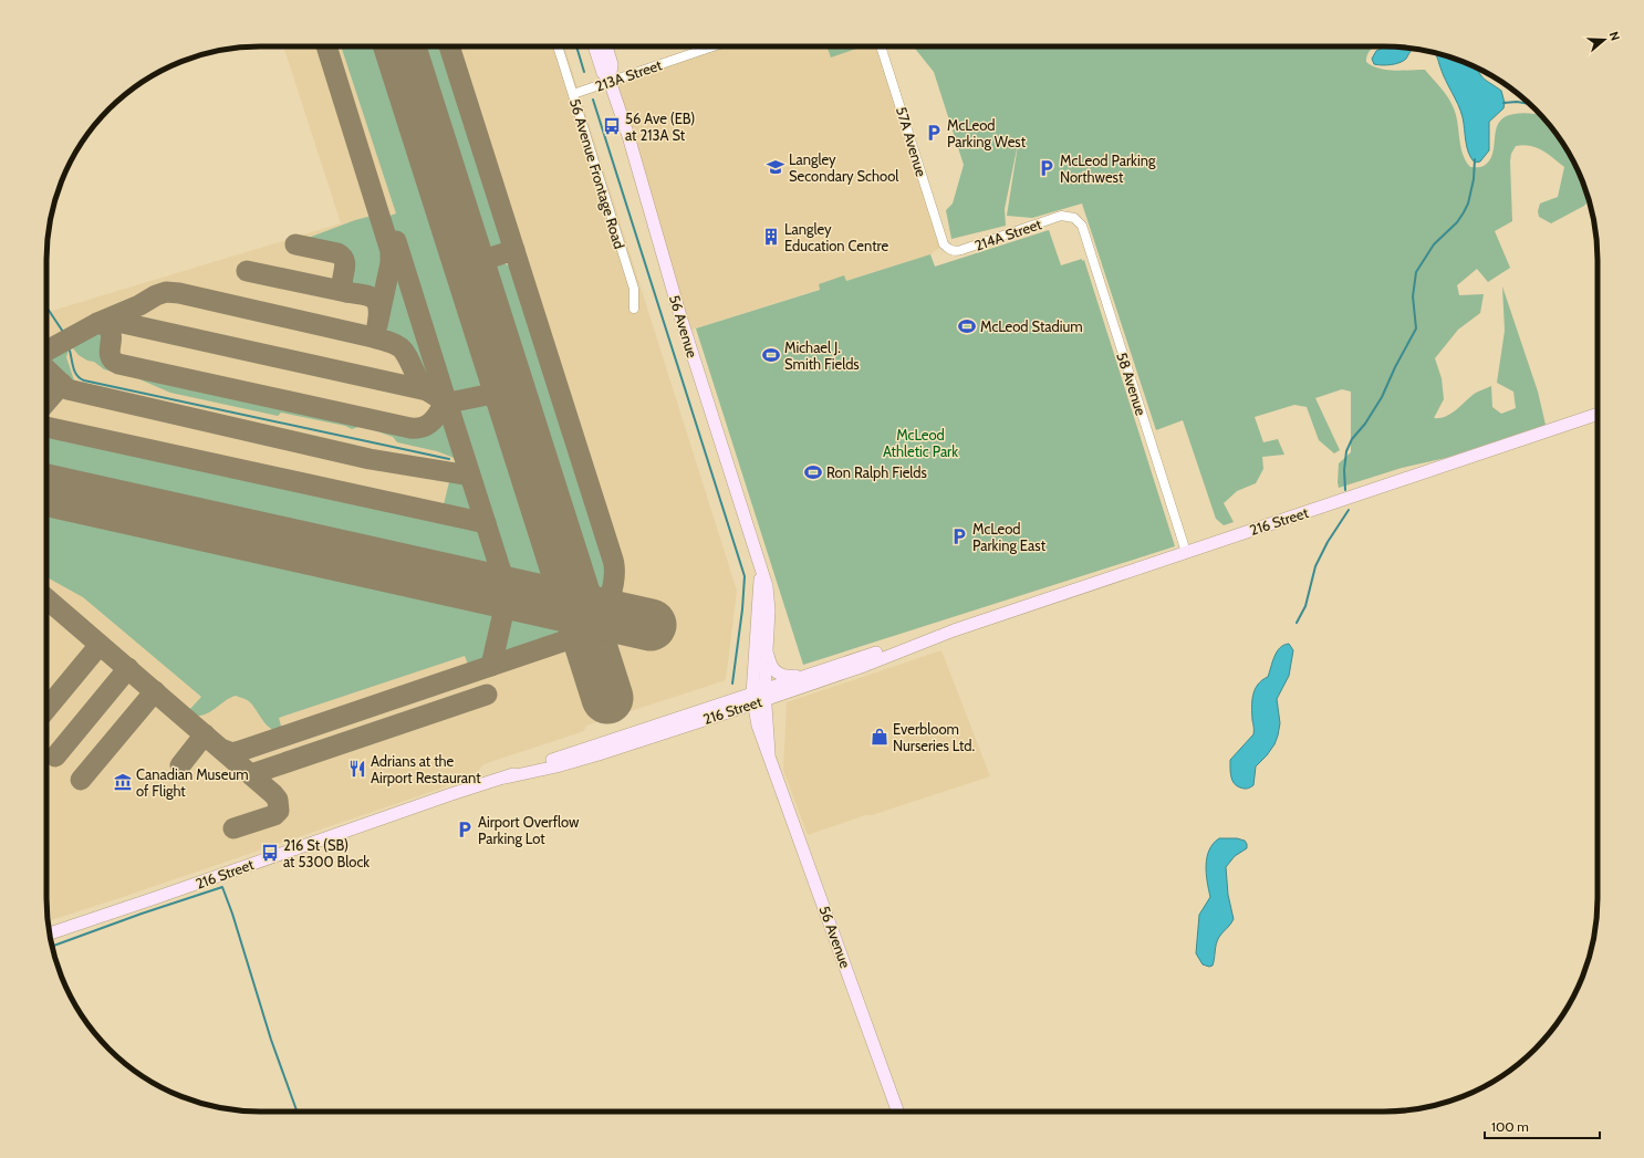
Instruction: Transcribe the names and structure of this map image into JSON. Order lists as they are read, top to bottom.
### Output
{
  "streets": {
    "main road": ["56 Avenue", "216 Street"],
    "street": [
      "213A Street",
      "57A Avenue",
      "56 Avenue Frontage Road",
      "214A Street",
      "58 Avenue"
    ]
  },
  "crossings": [
    ["213A Street", "56 Avenue Frontage Road"],
    ["213A Street", "56 Avenue"],
    ["57A Avenue", "214A Street"],
    ["214A Street", "58 Avenue"],
    ["56 Avenue", "216 Street"],
    ["58 Avenue", "216 Street"]
  ],
  "parks": ["McLeod Athletic Park"],
  "places": {
    "bus stop": ["56 Ave (EB) at 213A St", "216 St (SB) at 5300 Block"],
    "parking": [
      "McLeod Parking West",
      "McLeod Parking Northwest",
      "McLeod Parking East",
      "Airport Overflow Parking Lot"
    ],
    "school or university": ["Langley Secondary School"],
    "building": ["Langley Education Centre"],
    "sports": ["McLeod Stadium", "Michael J. Smith Fields", "Ron Ralph Fields"],
    "shop": ["Everbloom Nurseries Ltd."],
    "restaurant": ["Adrians at the Airport Restaurant"],
    "museum": ["Canadian Museum of Flight"]
  },
  "scale_bar": "100 m",
  "north": "right"
}
